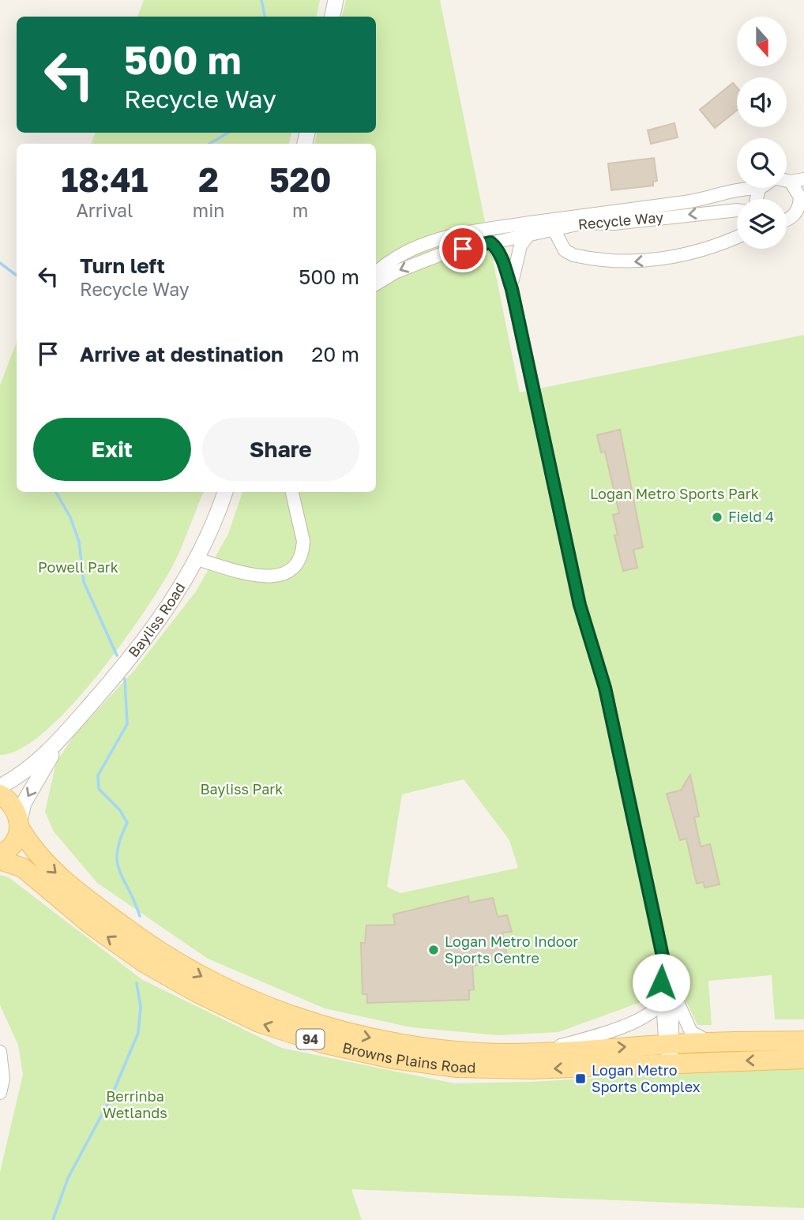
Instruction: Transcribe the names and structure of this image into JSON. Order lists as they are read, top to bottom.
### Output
{
  "streets": {
    "main road": ["94", "Browns Plains Road"],
    "street": ["Recycle Way", "Bayliss Road"]
  },
  "crossings": [
    ["Bayliss Road", "94"],
    ["Bayliss Road", "Browns Plains Road"],
    ["94", "Browns Plains Road"]
  ],
  "parks": [
    "Logan Metro Sports Park",
    "Powell Park",
    "Bayliss Park",
    "Berrinba Wetlands"
  ],
  "places": {
    "other": ["Field 4", "Logan Metro Indoor Sports Centre"],
    "transit": ["Logan Metro Sports Complex"]
  },
  "north": "bottom",
  "page": {
    "turn": ["500 m", "Recycle Way"],
    "eta": [
      "18:41",
      "Arrival",
      "2",
      "min",
      "520",
      "m"
    ],
    "list": [
      {
        "name": "Turn left",
        "note": "Recycle Way",
        "value": "500 m"
      },
      {
        "name": "Arrive at destination",
        "value": "20 m"
      }
    ],
    "buttons": ["Exit", "Share"]
  }
}
